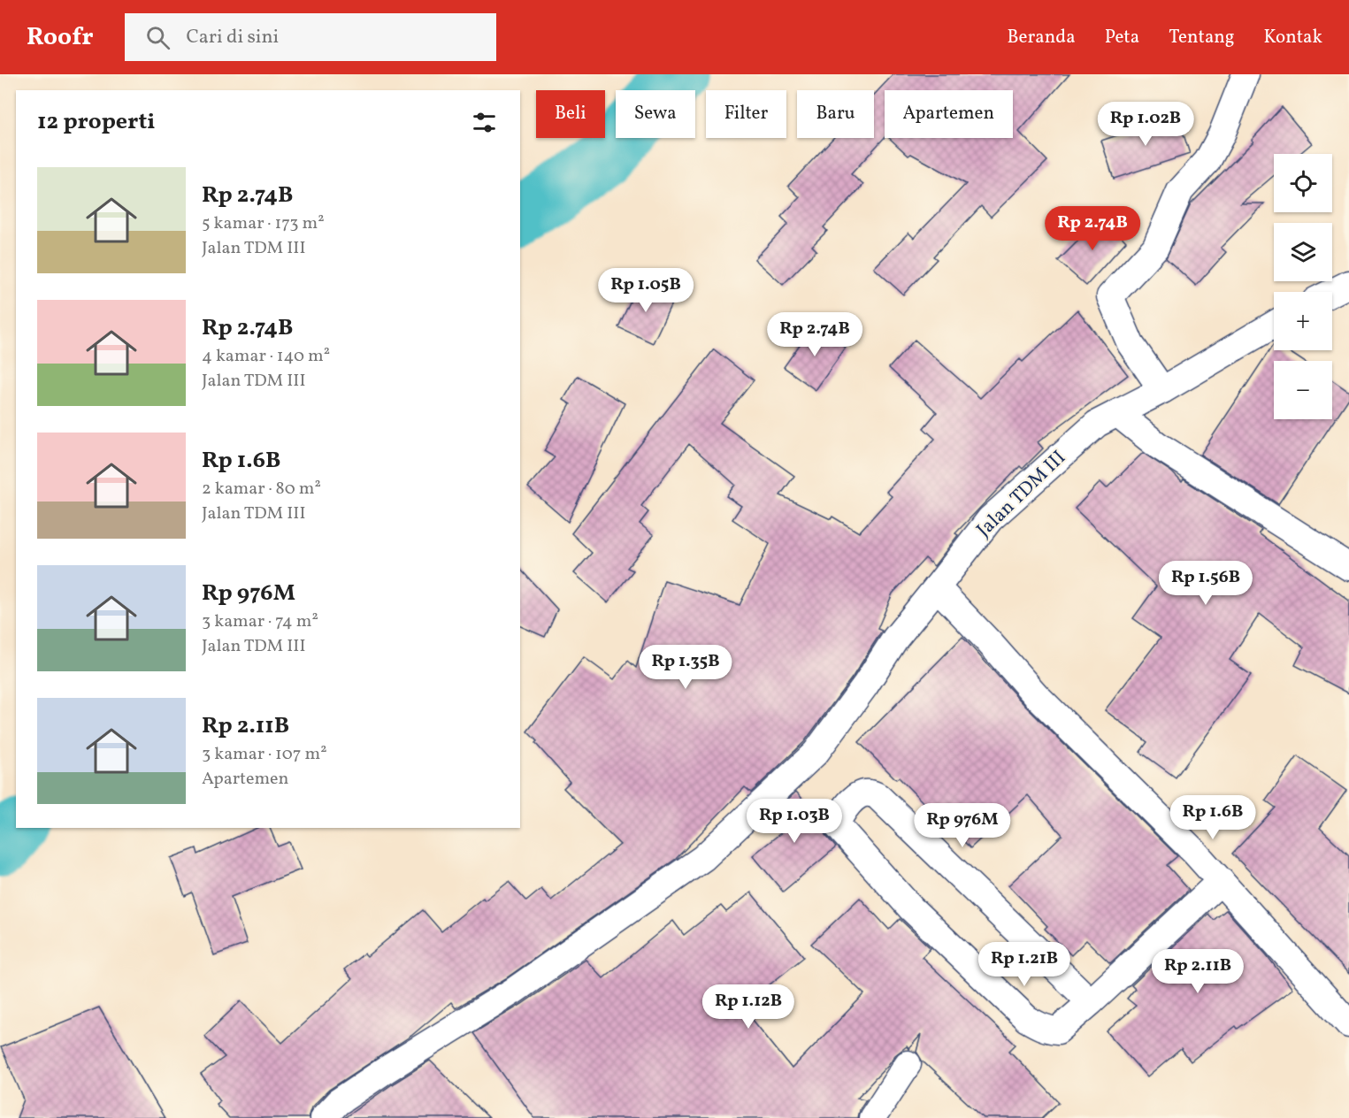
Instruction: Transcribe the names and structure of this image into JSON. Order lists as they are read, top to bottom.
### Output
{
  "streets": {
    "street": ["Jalan TDM III"]
  },
  "page": {
    "header": "Roofr",
    "search": "Cari di sini",
    "nav": [
      "Beranda",
      "Peta",
      "Tentang",
      "Kontak"
    ],
    "chip": [
      "Beli",
      "Sewa",
      "Filter",
      "Baru",
      "Apartemen"
    ],
    "heading": "12 properti",
    "price": [
      "Rp 1.02B",
      "Rp 2.74B",
      "Rp 1.05B",
      "Rp 2.74B",
      "Rp 1.56B",
      "Rp 1.35B",
      "Rp 1.6B",
      "Rp 1.03B",
      "Rp 976M",
      "Rp 1.21B",
      "Rp 2.11B",
      "Rp 1.12B"
    ],
    "map_buttons": ["+", "−"],
    "list": [
      {
        "name": "Rp 2.74B",
        "note": "5 kamar · 173 m² · Jalan TDM III"
      },
      {
        "name": "Rp 2.74B",
        "note": "4 kamar · 140 m² · Jalan TDM III"
      },
      {
        "name": "Rp 1.6B",
        "note": "2 kamar · 80 m² · Jalan TDM III"
      },
      {
        "name": "Rp 976M",
        "note": "3 kamar · 74 m² · Jalan TDM III"
      },
      {
        "name": "Rp 2.11B",
        "note": "3 kamar · 107 m² · Apartemen"
      }
    ]
  }
}
